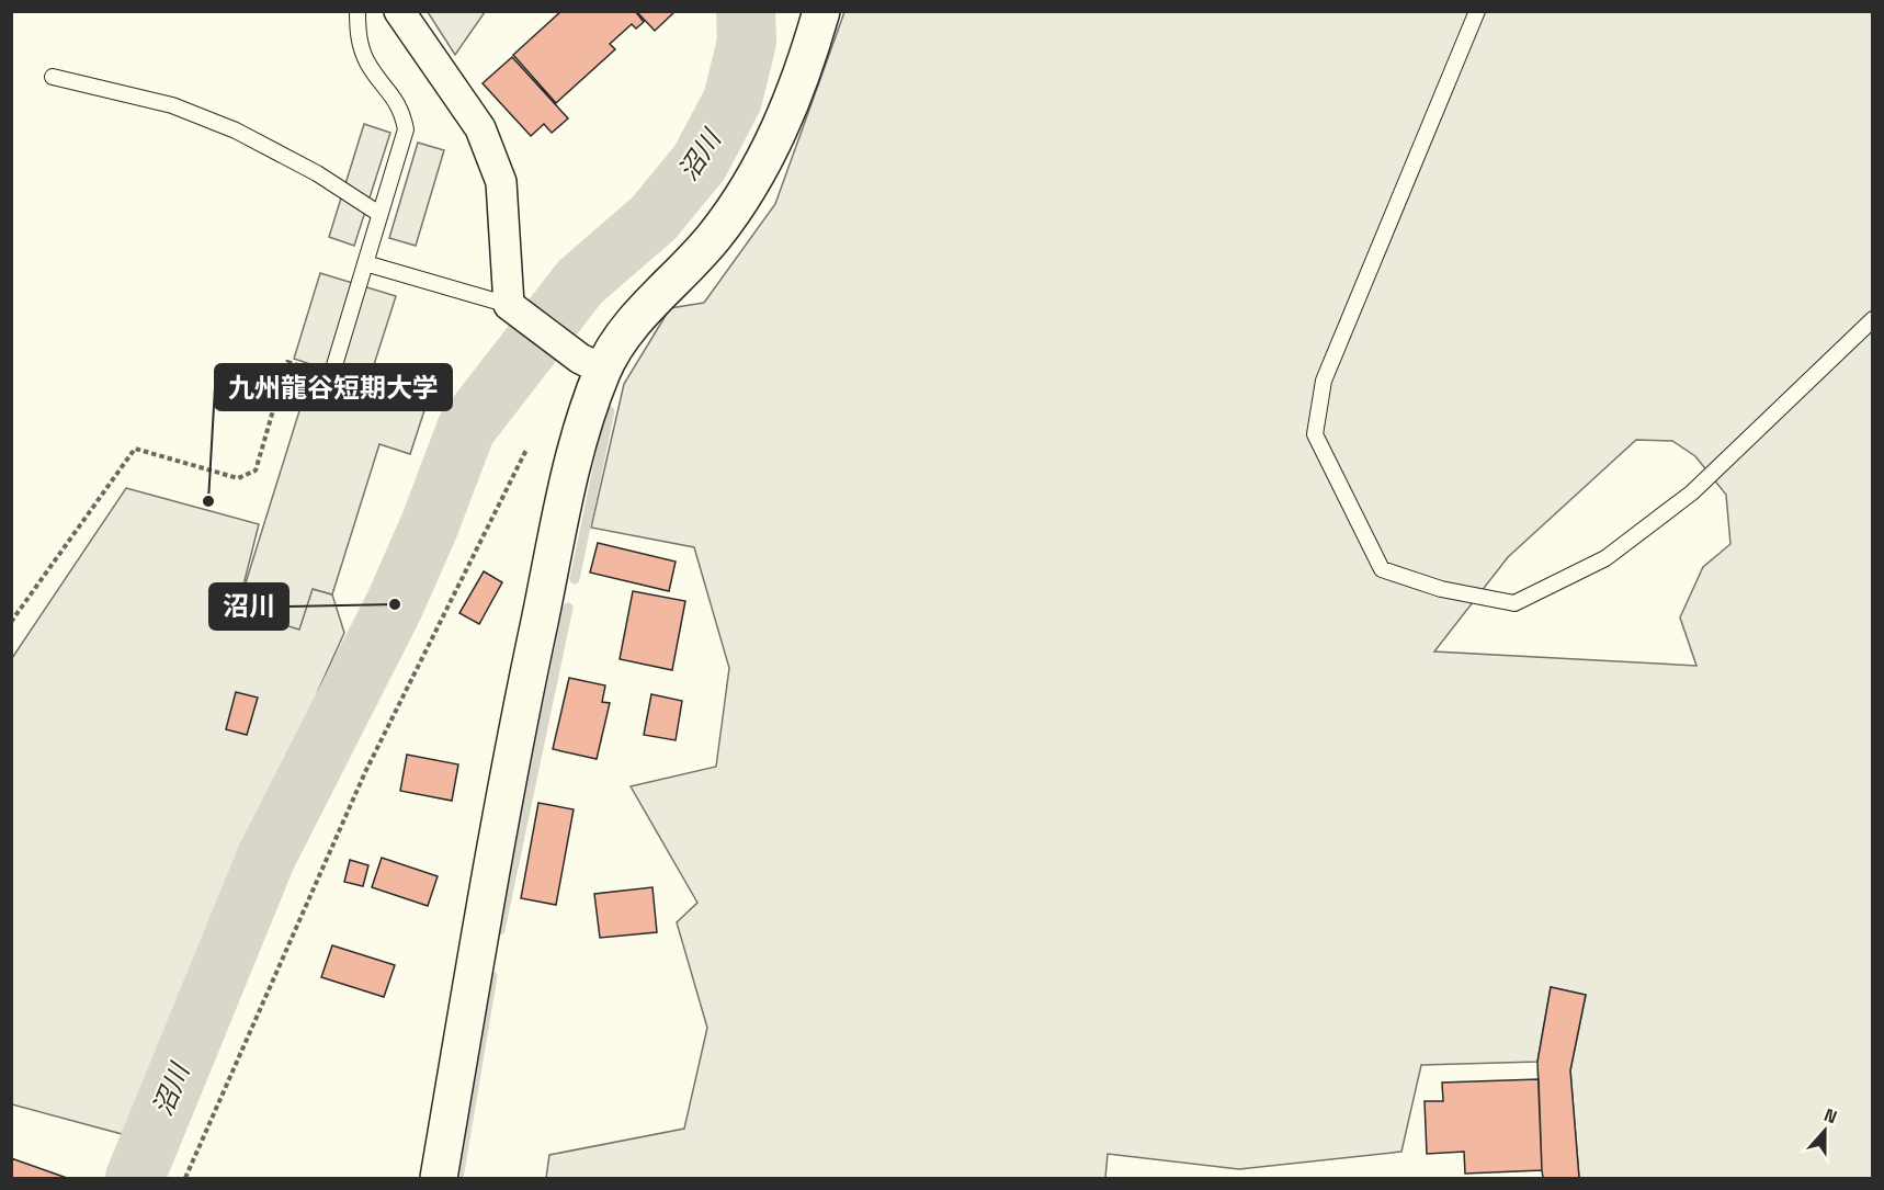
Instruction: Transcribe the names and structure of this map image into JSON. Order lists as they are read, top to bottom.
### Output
{
  "water": ["沼川"],
  "places": ["九州龍谷短期大学", "沼川"],
  "north": "top"
}
